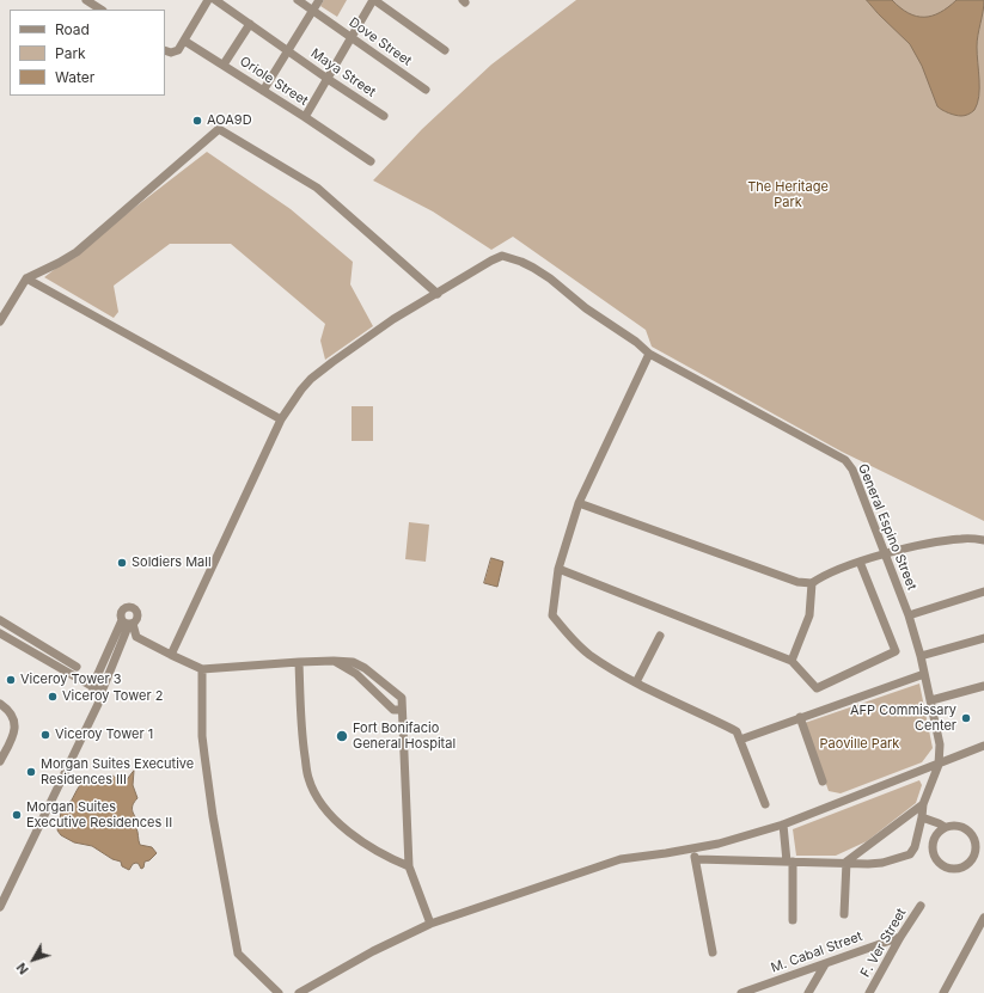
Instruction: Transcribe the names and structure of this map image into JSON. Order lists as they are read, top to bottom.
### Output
{
  "streets": {
    "street": [
      "Dove Street",
      "Maya Street",
      "Oriole Street",
      "General Espino Street",
      "F. Ver Street",
      "M. Cabal Street"
    ]
  },
  "crossings": [
    ["F. Ver Street", "M. Cabal Street"]
  ],
  "parks": ["The Heritage Park", "Paoville Park"],
  "places": [
    "AOA9D",
    "Soldiers Mall",
    "Viceroy Tower 3",
    "Viceroy Tower 2",
    "AFP Commissary Center",
    "Viceroy Tower 1",
    "Fort Bonifacio General Hospital",
    "Morgan Suites Executive Residences III",
    "Morgan Suites Executive Residences II"
  ],
  "legend": ["Road", "Park", "Water"],
  "north": "bottom left"
}
